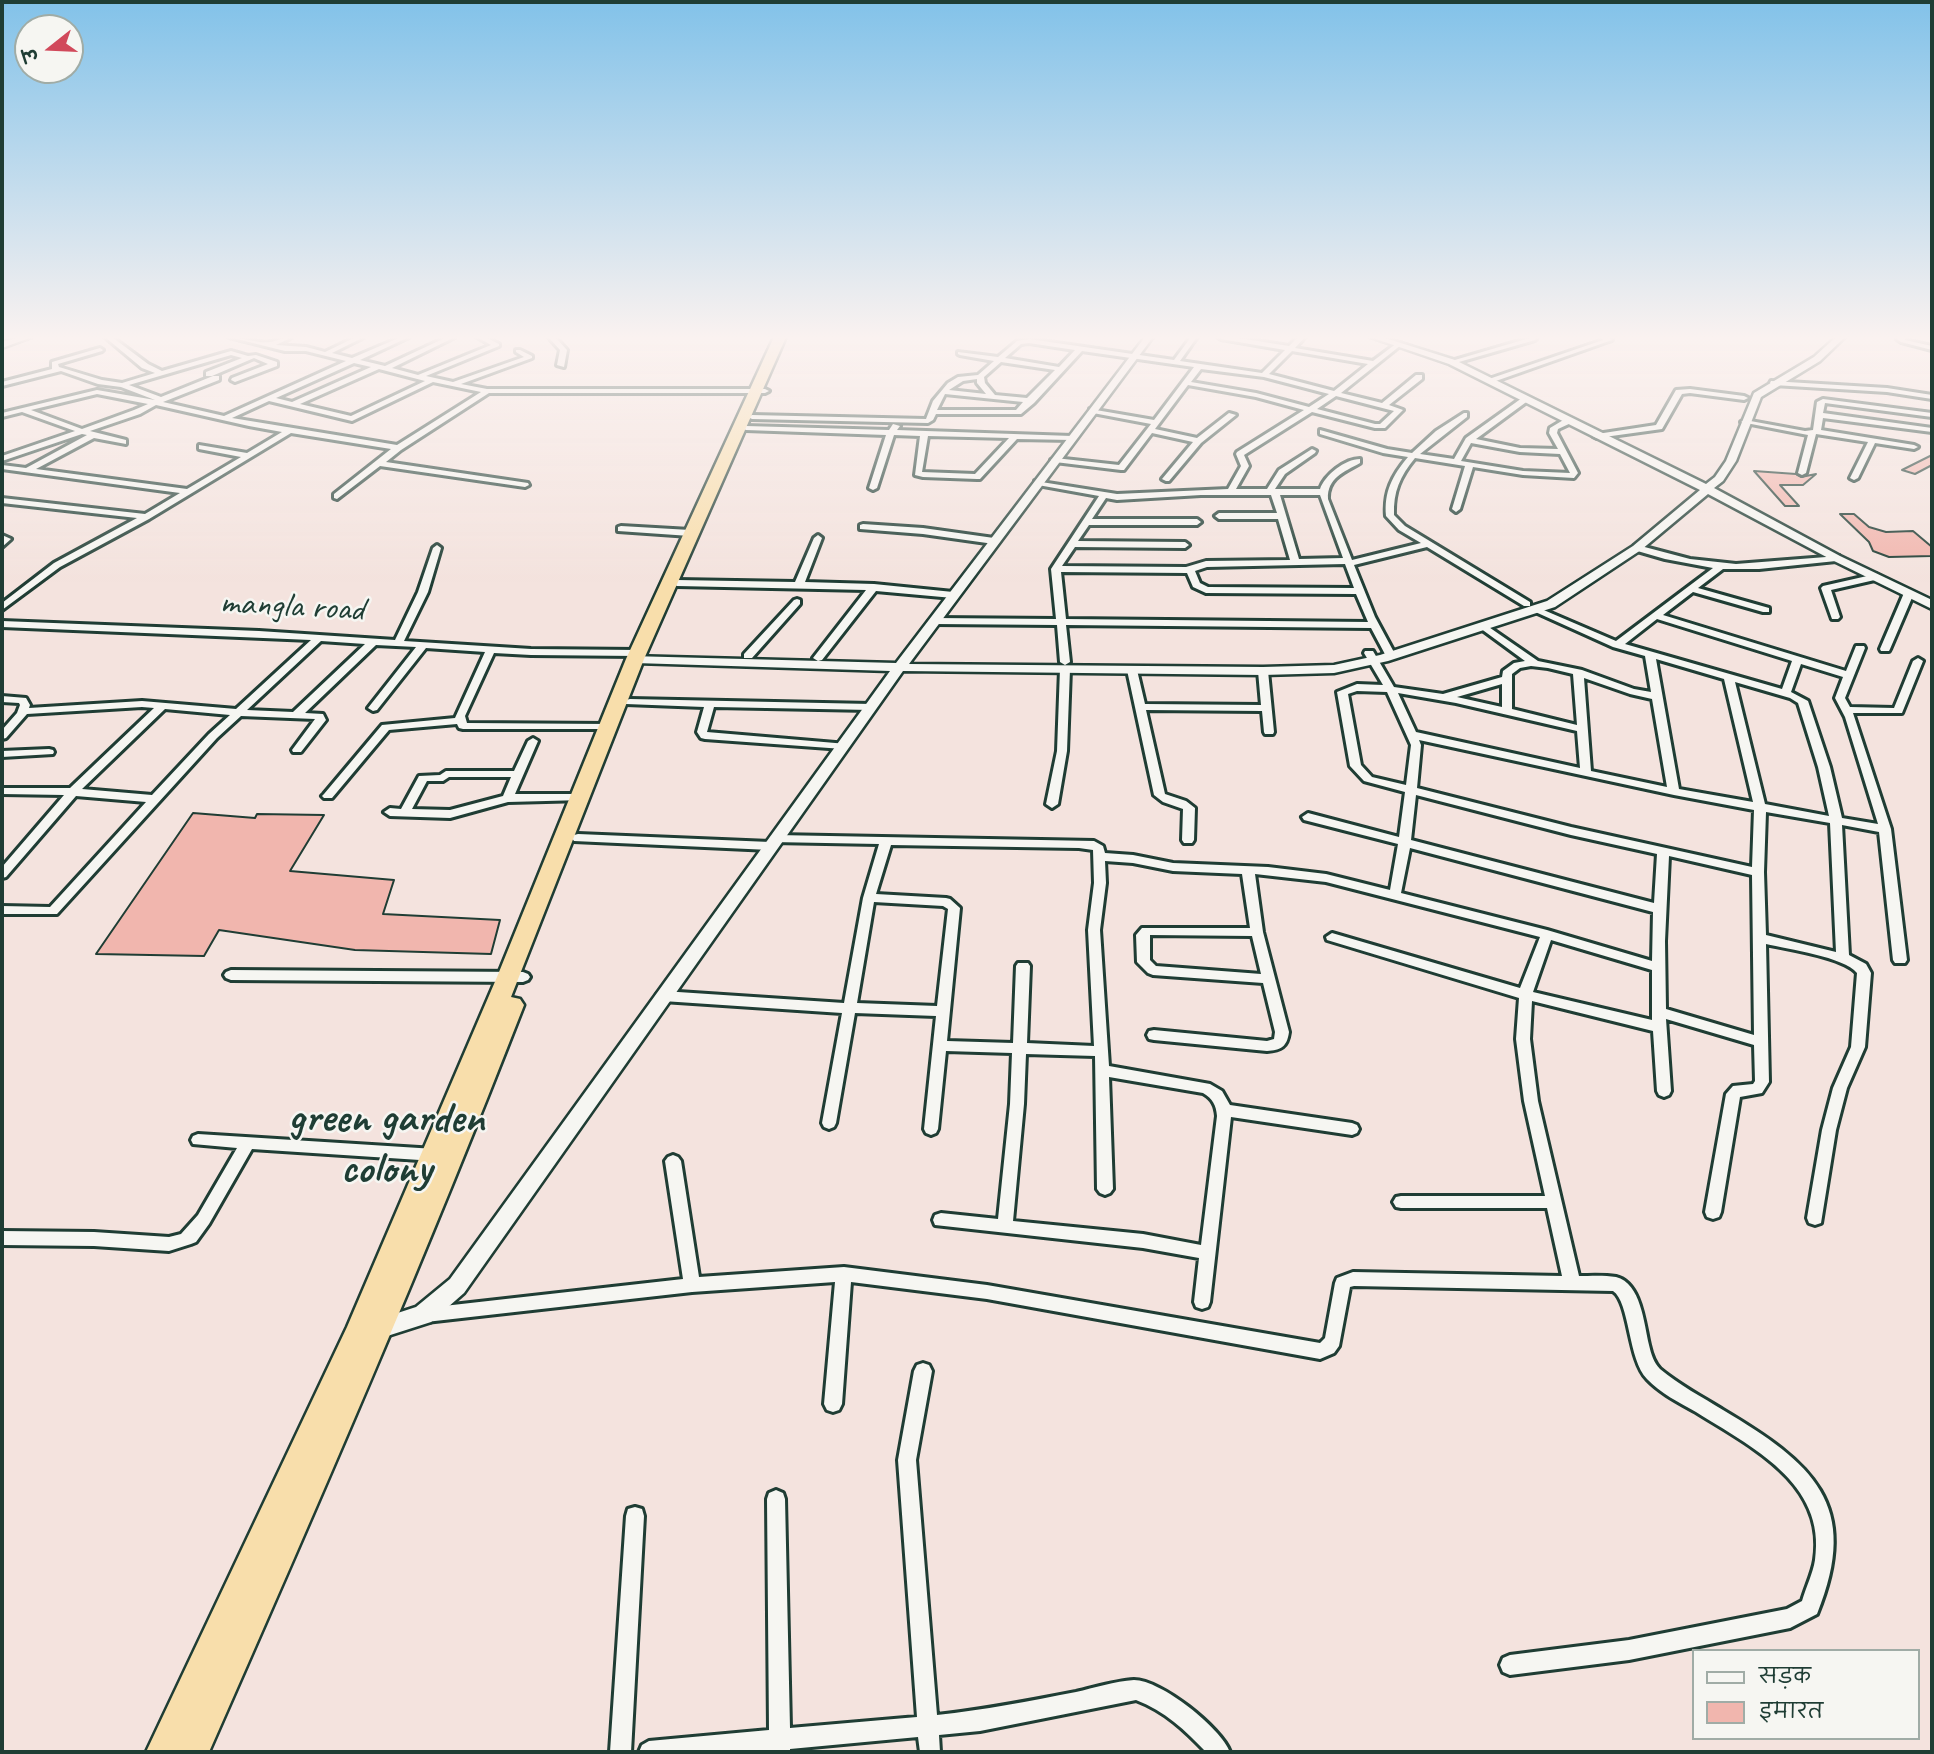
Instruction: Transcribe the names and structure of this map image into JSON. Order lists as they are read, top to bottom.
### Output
{
  "streets": {
    "street": ["mangla road"]
  },
  "districts": ["green garden colony"],
  "legend": ["सड़क", "इमारत"],
  "north": "left"
}
